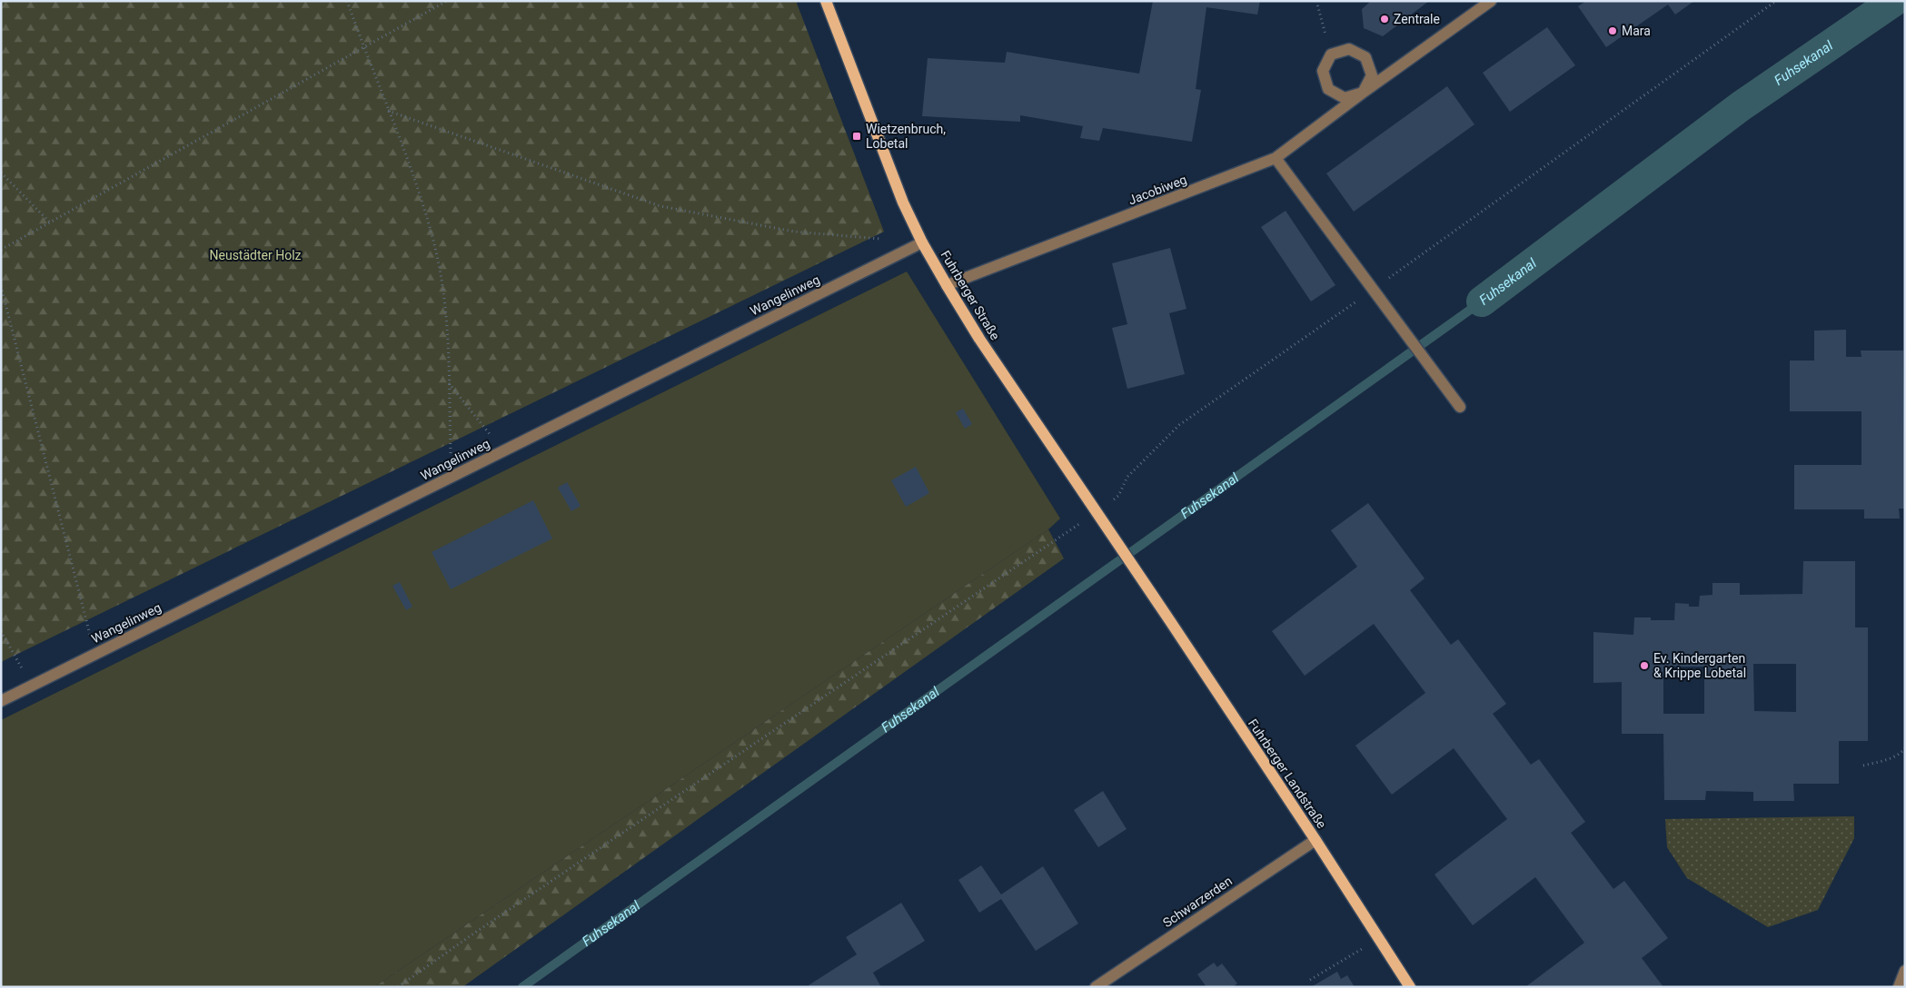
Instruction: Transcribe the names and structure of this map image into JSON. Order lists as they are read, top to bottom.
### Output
{
  "streets": {
    "main road": ["Fuhrberger Straße", "Fuhrberger Landstraße"],
    "street": ["Jacobiweg", "Wangelinweg", "Schwarzerden"]
  },
  "crossings": [
    ["Jacobiweg", "Fuhrberger Straße"],
    ["Wangelinweg", "Fuhrberger Straße"],
    ["Fuhrberger Straße", "Fuhrberger Landstraße"],
    ["Fuhrberger Landstraße", "Schwarzerden"]
  ],
  "water": ["Fuhsekanal"],
  "parks": ["Neustädter Holz"],
  "places": {
    "other": ["Zentrale", "Mara", "Ev. Kindergarten & Krippe Lobetal"],
    "transit": ["Wietzenbruch, Lobetal"]
  }
}
